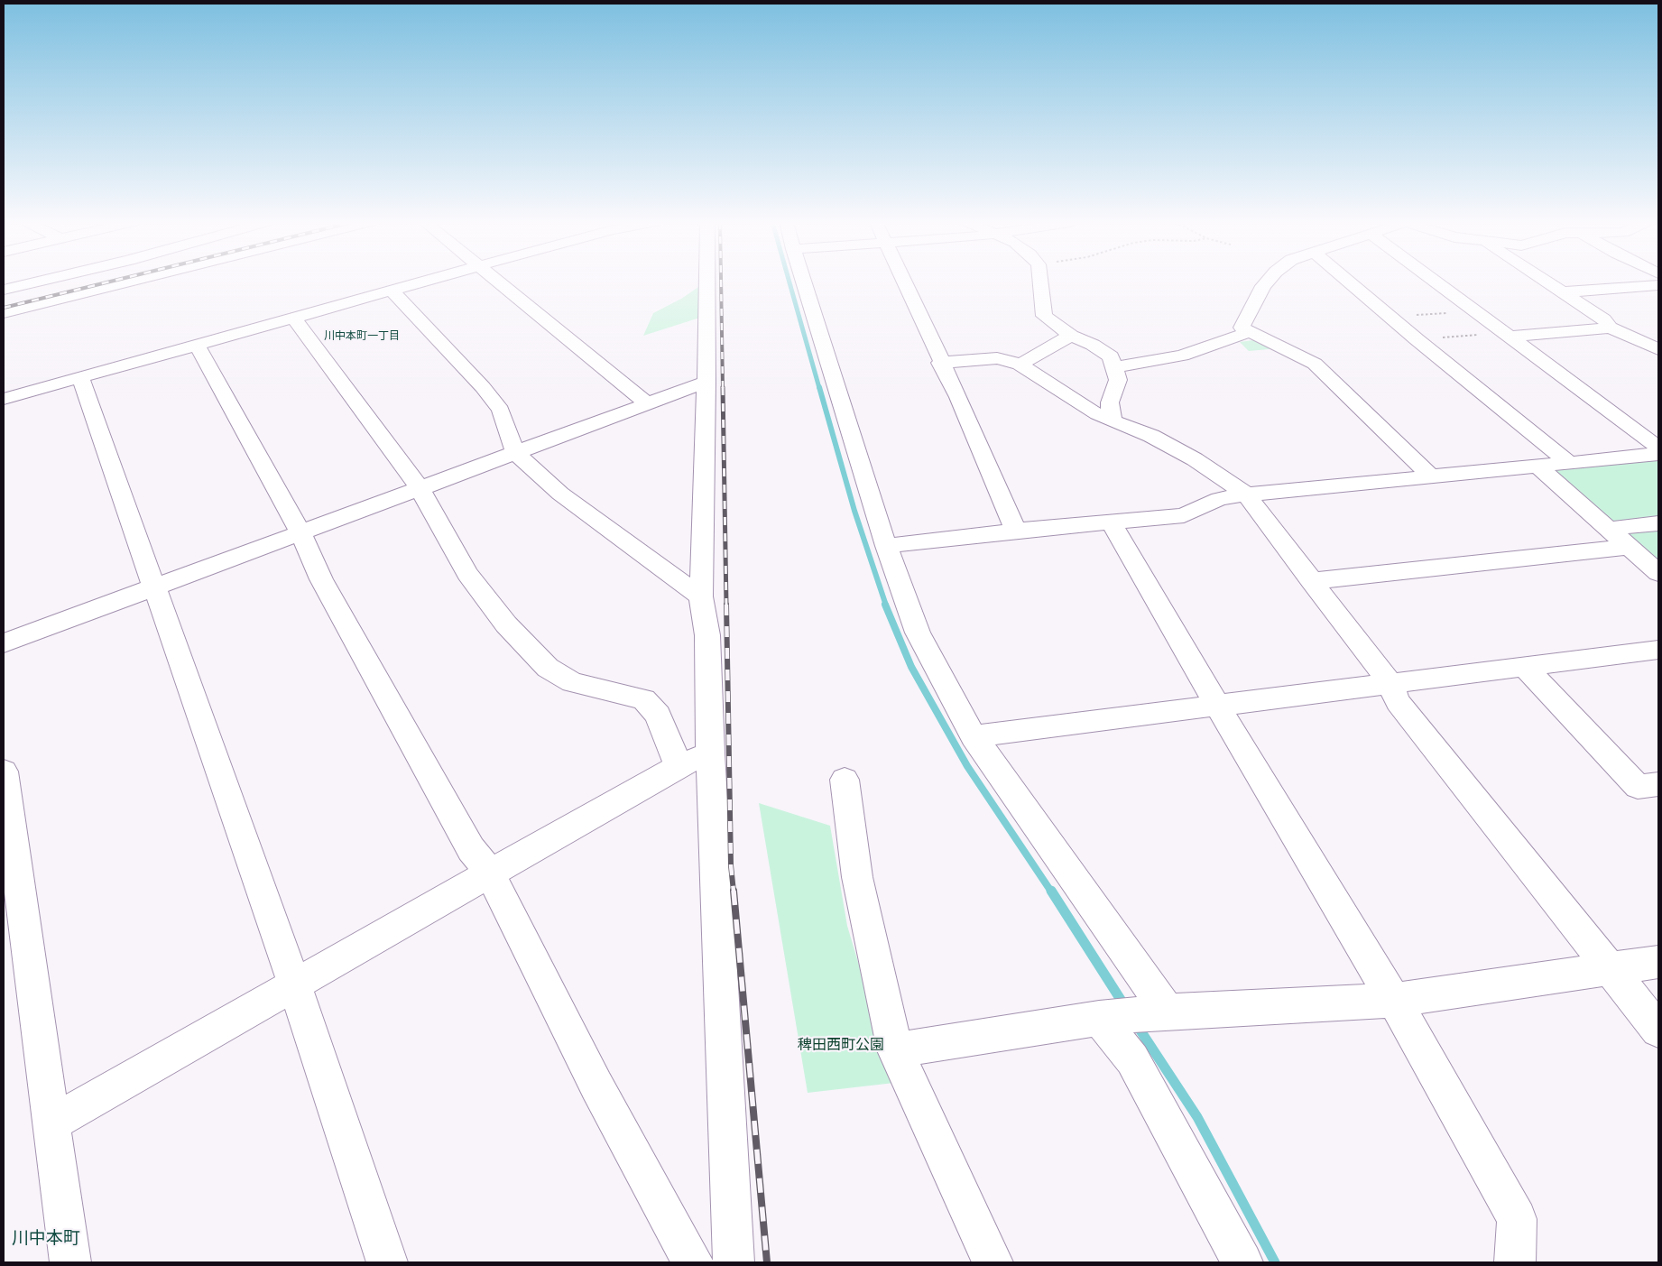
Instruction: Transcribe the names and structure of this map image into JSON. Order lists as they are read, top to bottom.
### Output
{
  "districts": ["川中本町一丁目", "川中本町"],
  "parks": ["稗田西町公園"]
}
